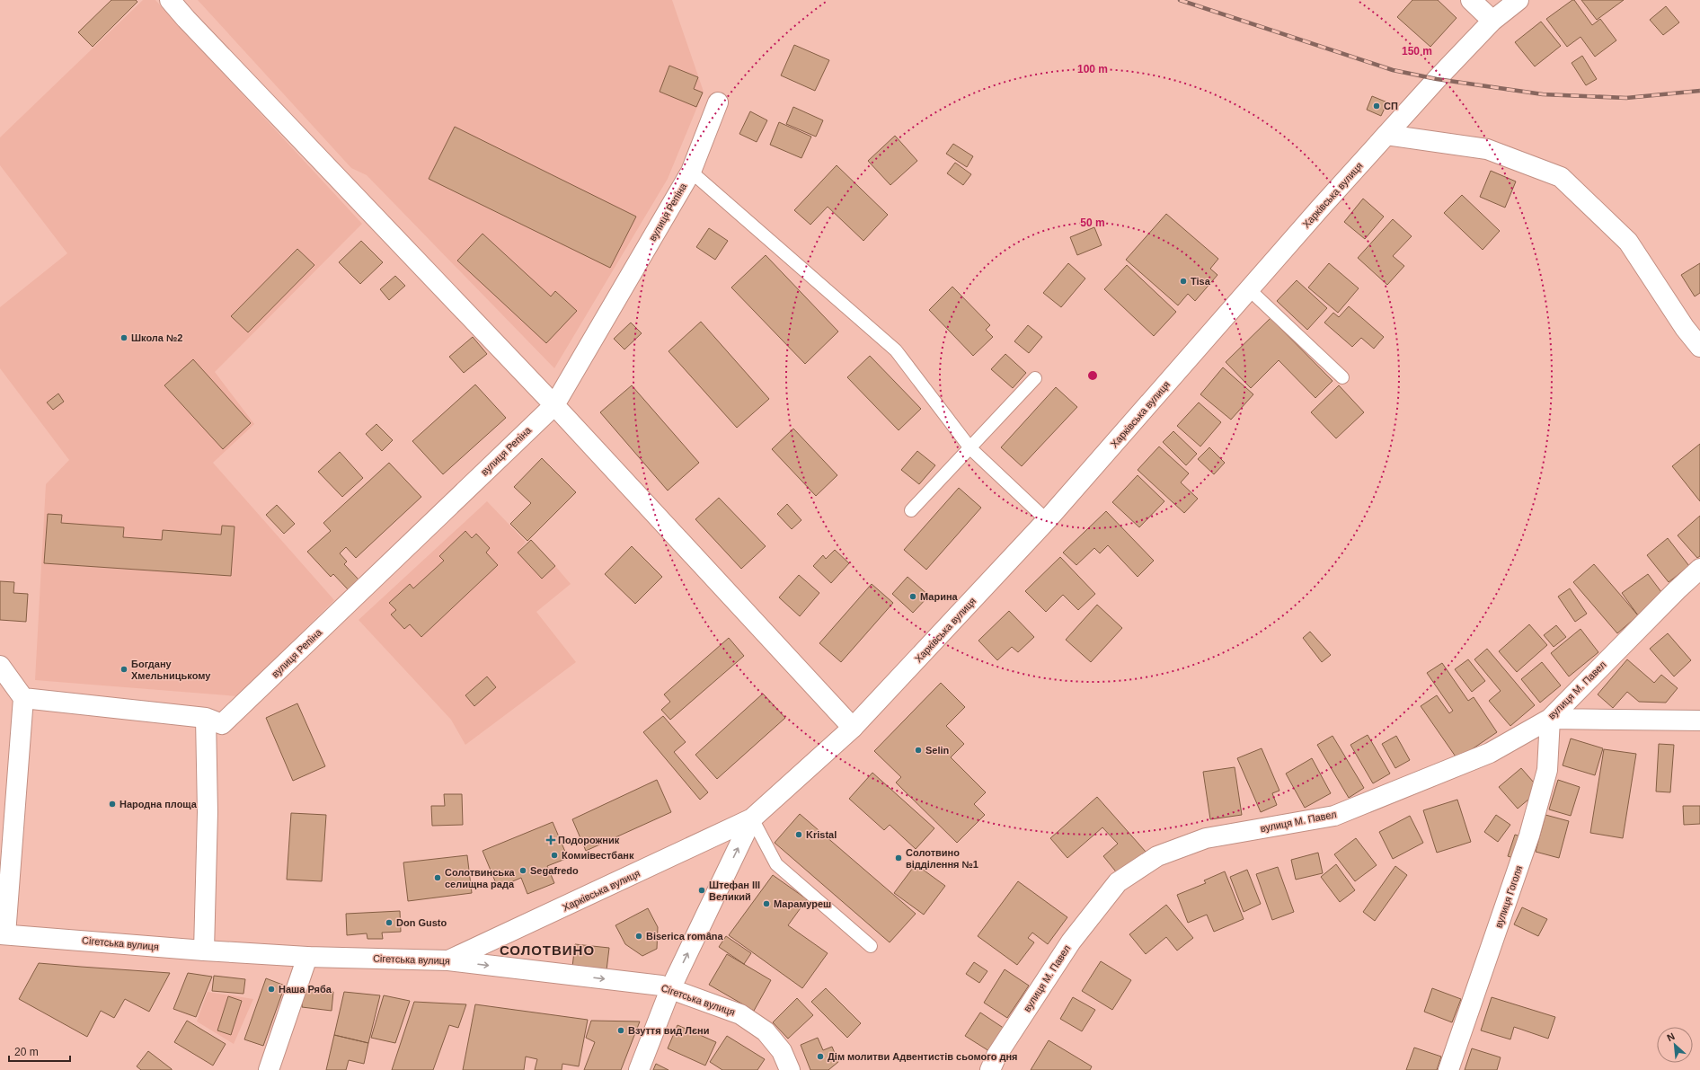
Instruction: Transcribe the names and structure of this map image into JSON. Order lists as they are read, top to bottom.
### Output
{
  "streets": {
    "street": [
      "Харківська вулиця",
      "вулиця Репіна",
      "вулиця М. Павел",
      "вулиця Гоголя",
      "Сігетська вулиця"
    ]
  },
  "crossings": [
    ["Харківська вулиця", "Сігетська вулиця"],
    ["вулиця М. Павел", "вулиця Гоголя"]
  ],
  "districts": ["СОЛОТВИНО"],
  "places": {
    "other": [
      "СП",
      "Tisa",
      "Школа №2",
      "Марина",
      "Богдану Хмельницькому",
      "Selin",
      "Народна площа",
      "Kristal",
      "Комиівестбанк",
      "Солотвино відділення №1",
      "Segafredo",
      "Солотвинська селищна рада",
      "Штефан III Великий",
      "Марамуреш",
      "Don Gusto",
      "Biserica româna",
      "Наша Ряба",
      "Взуття вид Лєни",
      "Дім молитви Адвентистів сьомого дня"
    ],
    "health": ["Подорожник"]
  },
  "scale_bar": "20 m",
  "north": "top left",
  "rings": ["150 m", "100 m", "50 m"]
}
